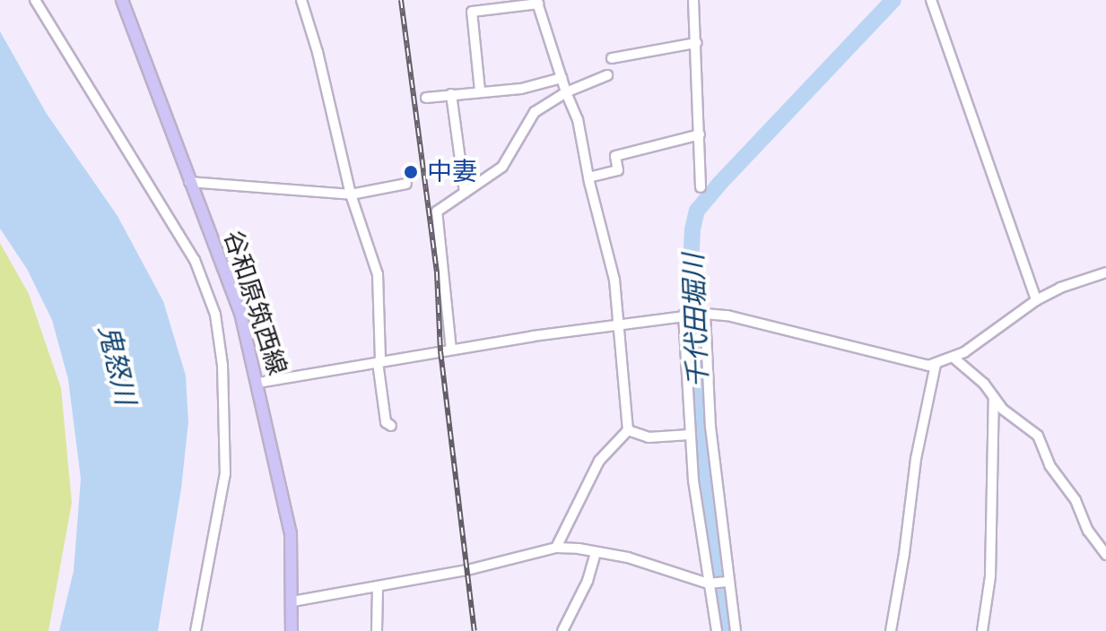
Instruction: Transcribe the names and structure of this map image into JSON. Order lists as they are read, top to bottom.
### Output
{
  "streets": {
    "main road": ["谷和原筑西線"]
  },
  "water": ["千代田堀川", "鬼怒川"],
  "places": ["中妻"]
}
